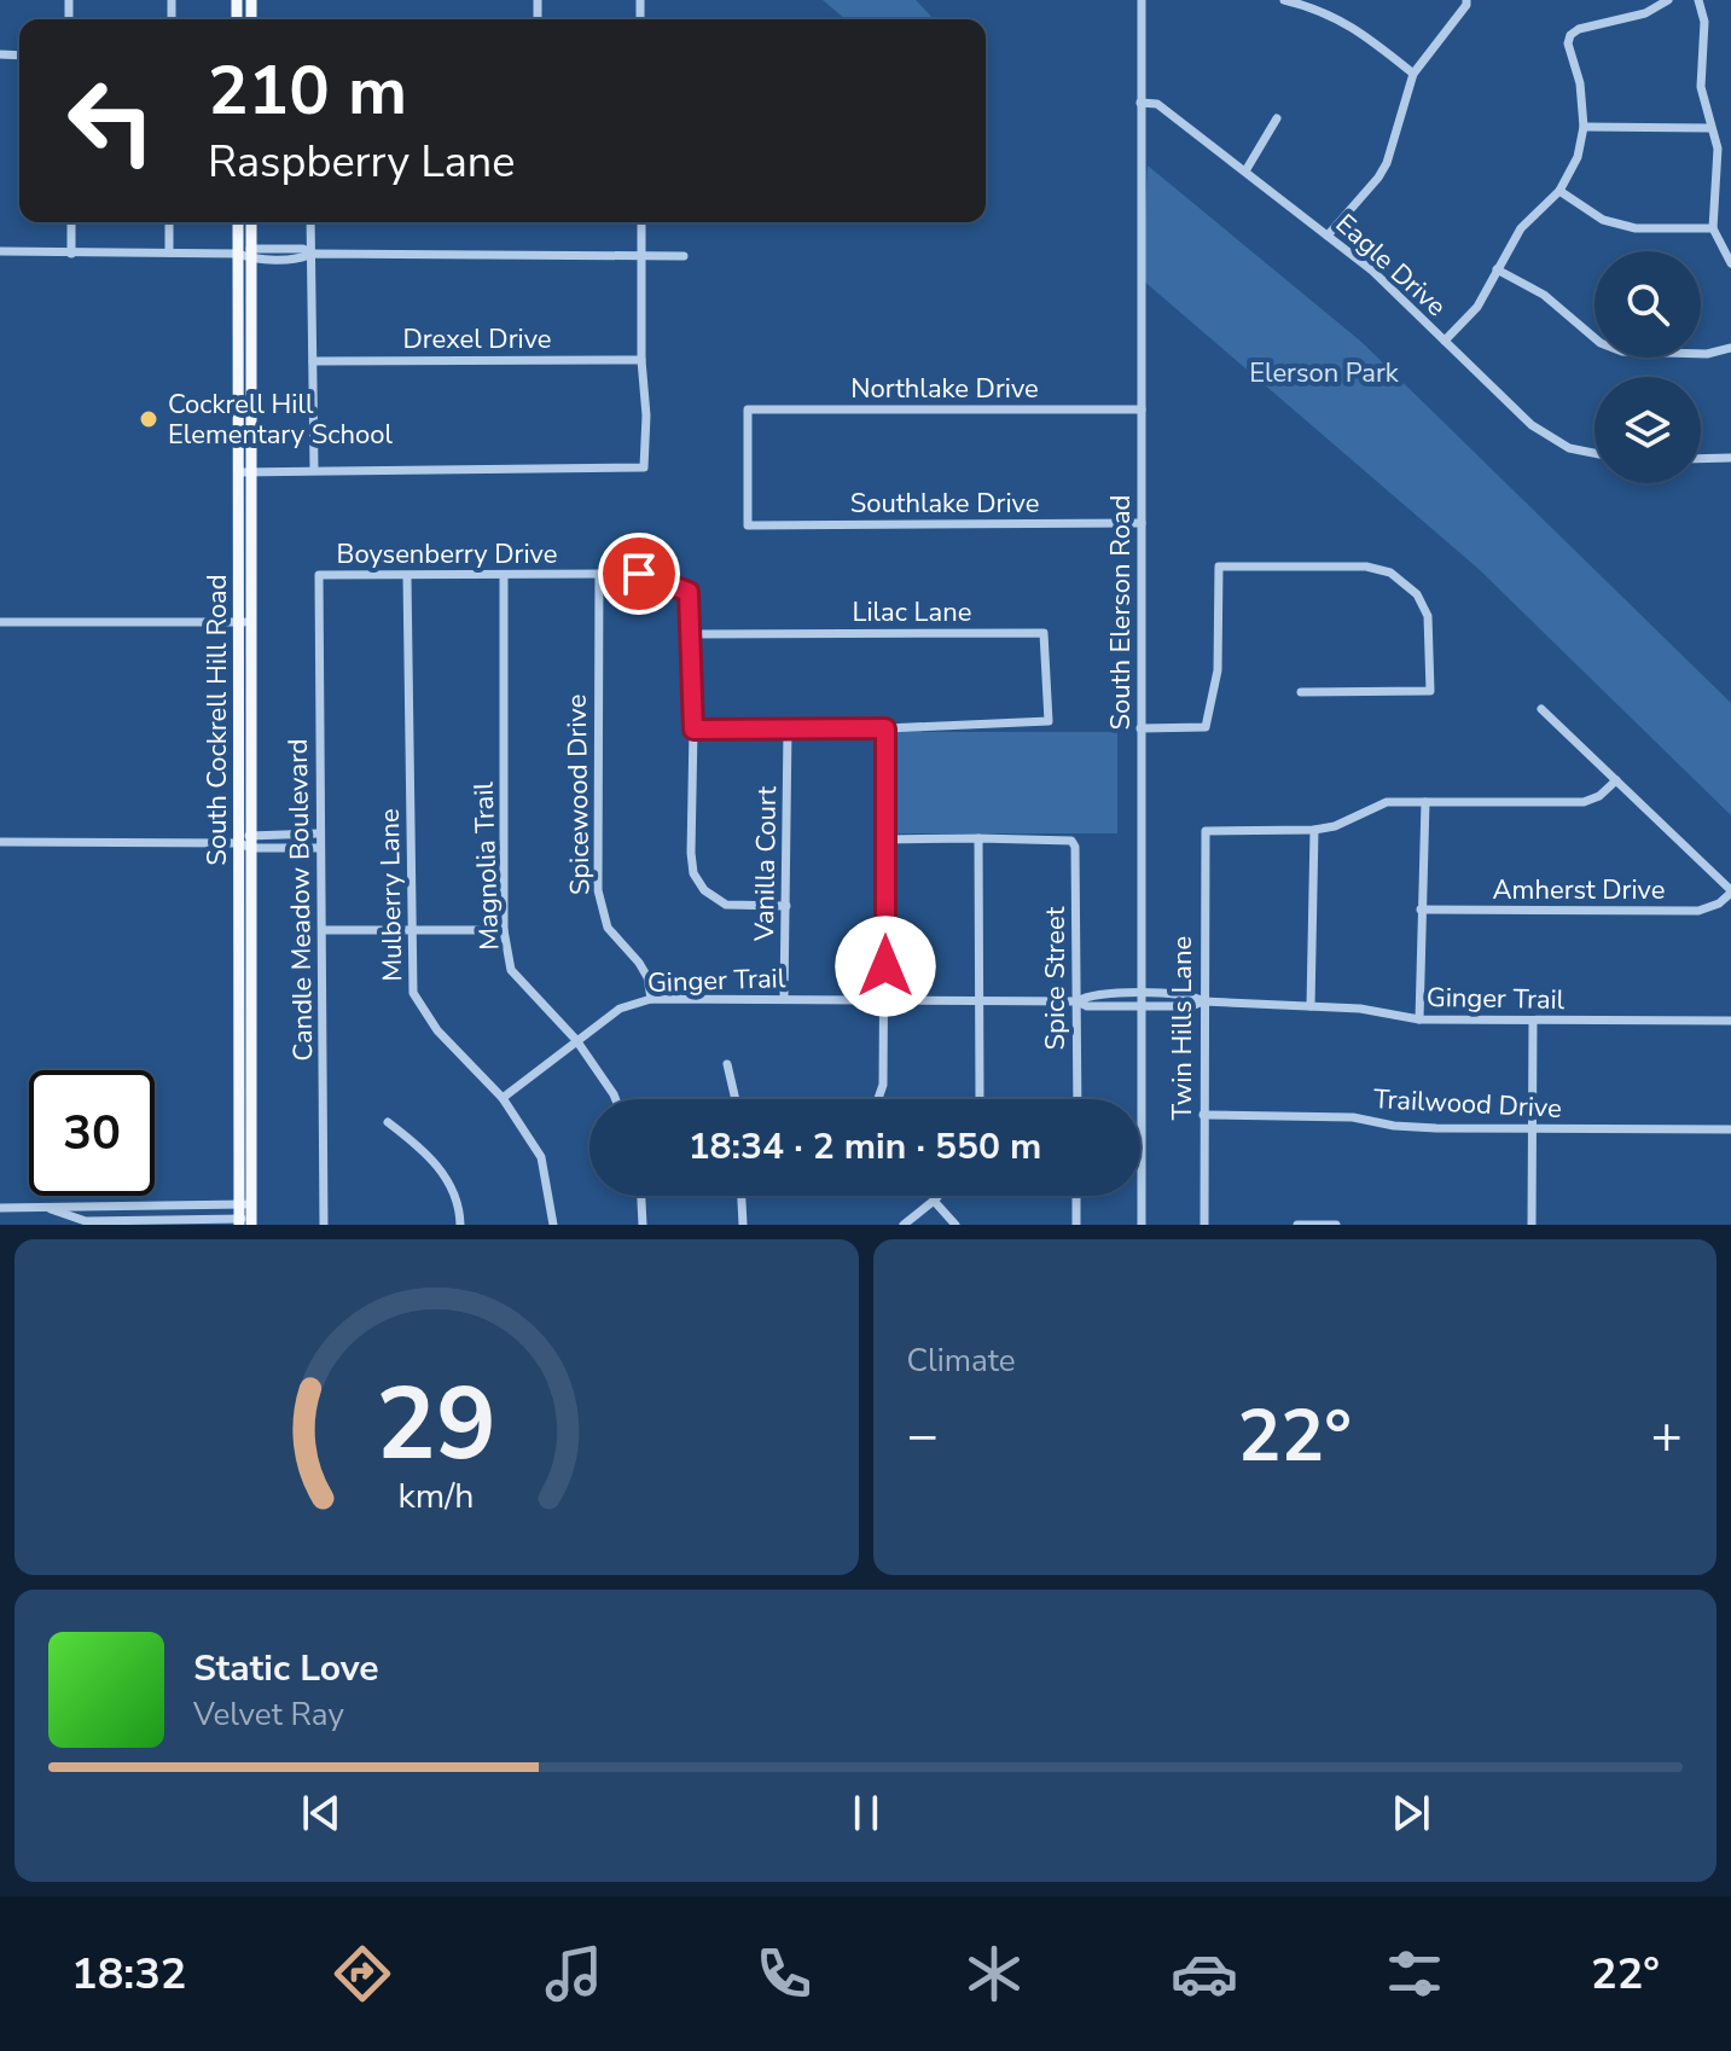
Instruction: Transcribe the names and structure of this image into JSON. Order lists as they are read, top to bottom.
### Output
{
  "streets": {
    "main road": ["South Cockrell Hill Road"],
    "street": [
      "Eagle Drive",
      "Drexel Drive",
      "Northlake Drive",
      "Southlake Drive",
      "Boysenberry Drive",
      "Lilac Lane",
      "South Elerson Road",
      "Spicewood Drive",
      "Vanilla Court",
      "Magnolia Trail",
      "Amherst Drive",
      "Mulberry Lane",
      "Candle Meadow Boulevard",
      "Spice Street",
      "Ginger Trail",
      "Twin Hills Lane",
      "Trailwood Drive"
    ]
  },
  "crossings": [
    ["Eagle Drive", "South Elerson Road"],
    ["Northlake Drive", "Southlake Drive"],
    ["Northlake Drive", "South Elerson Road"],
    ["Southlake Drive", "South Elerson Road"],
    ["Boysenberry Drive", "Lilac Lane"],
    ["Boysenberry Drive", "Spicewood Drive"],
    ["Boysenberry Drive", "Magnolia Trail"],
    ["Boysenberry Drive", "Mulberry Lane"],
    ["Boysenberry Drive", "Candle Meadow Boulevard"],
    ["South Elerson Road", "Ginger Trail"],
    ["Spicewood Drive", "Ginger Trail"],
    ["Vanilla Court", "Ginger Trail"],
    ["Magnolia Trail", "Ginger Trail"],
    ["Mulberry Lane", "Ginger Trail"],
    ["Spice Street", "Ginger Trail"],
    ["Ginger Trail", "Twin Hills Lane"],
    ["Twin Hills Lane", "Trailwood Drive"]
  ],
  "parks": ["Elerson Park"],
  "places": ["Cockrell Hill Elementary School"],
  "page": {
    "turn": ["210 m", "Raspberry Lane"],
    "limit": "30",
    "trip": "18:34 · 2 min · 550 m",
    "tile": "Climate",
    "heat": ["−", "22°", "+"],
    "song": ["Static Love", "Velvet Ray"],
    "tabs": ["18:32", "22°"],
    "gauge": ["29", "km/h"]
  }
}
